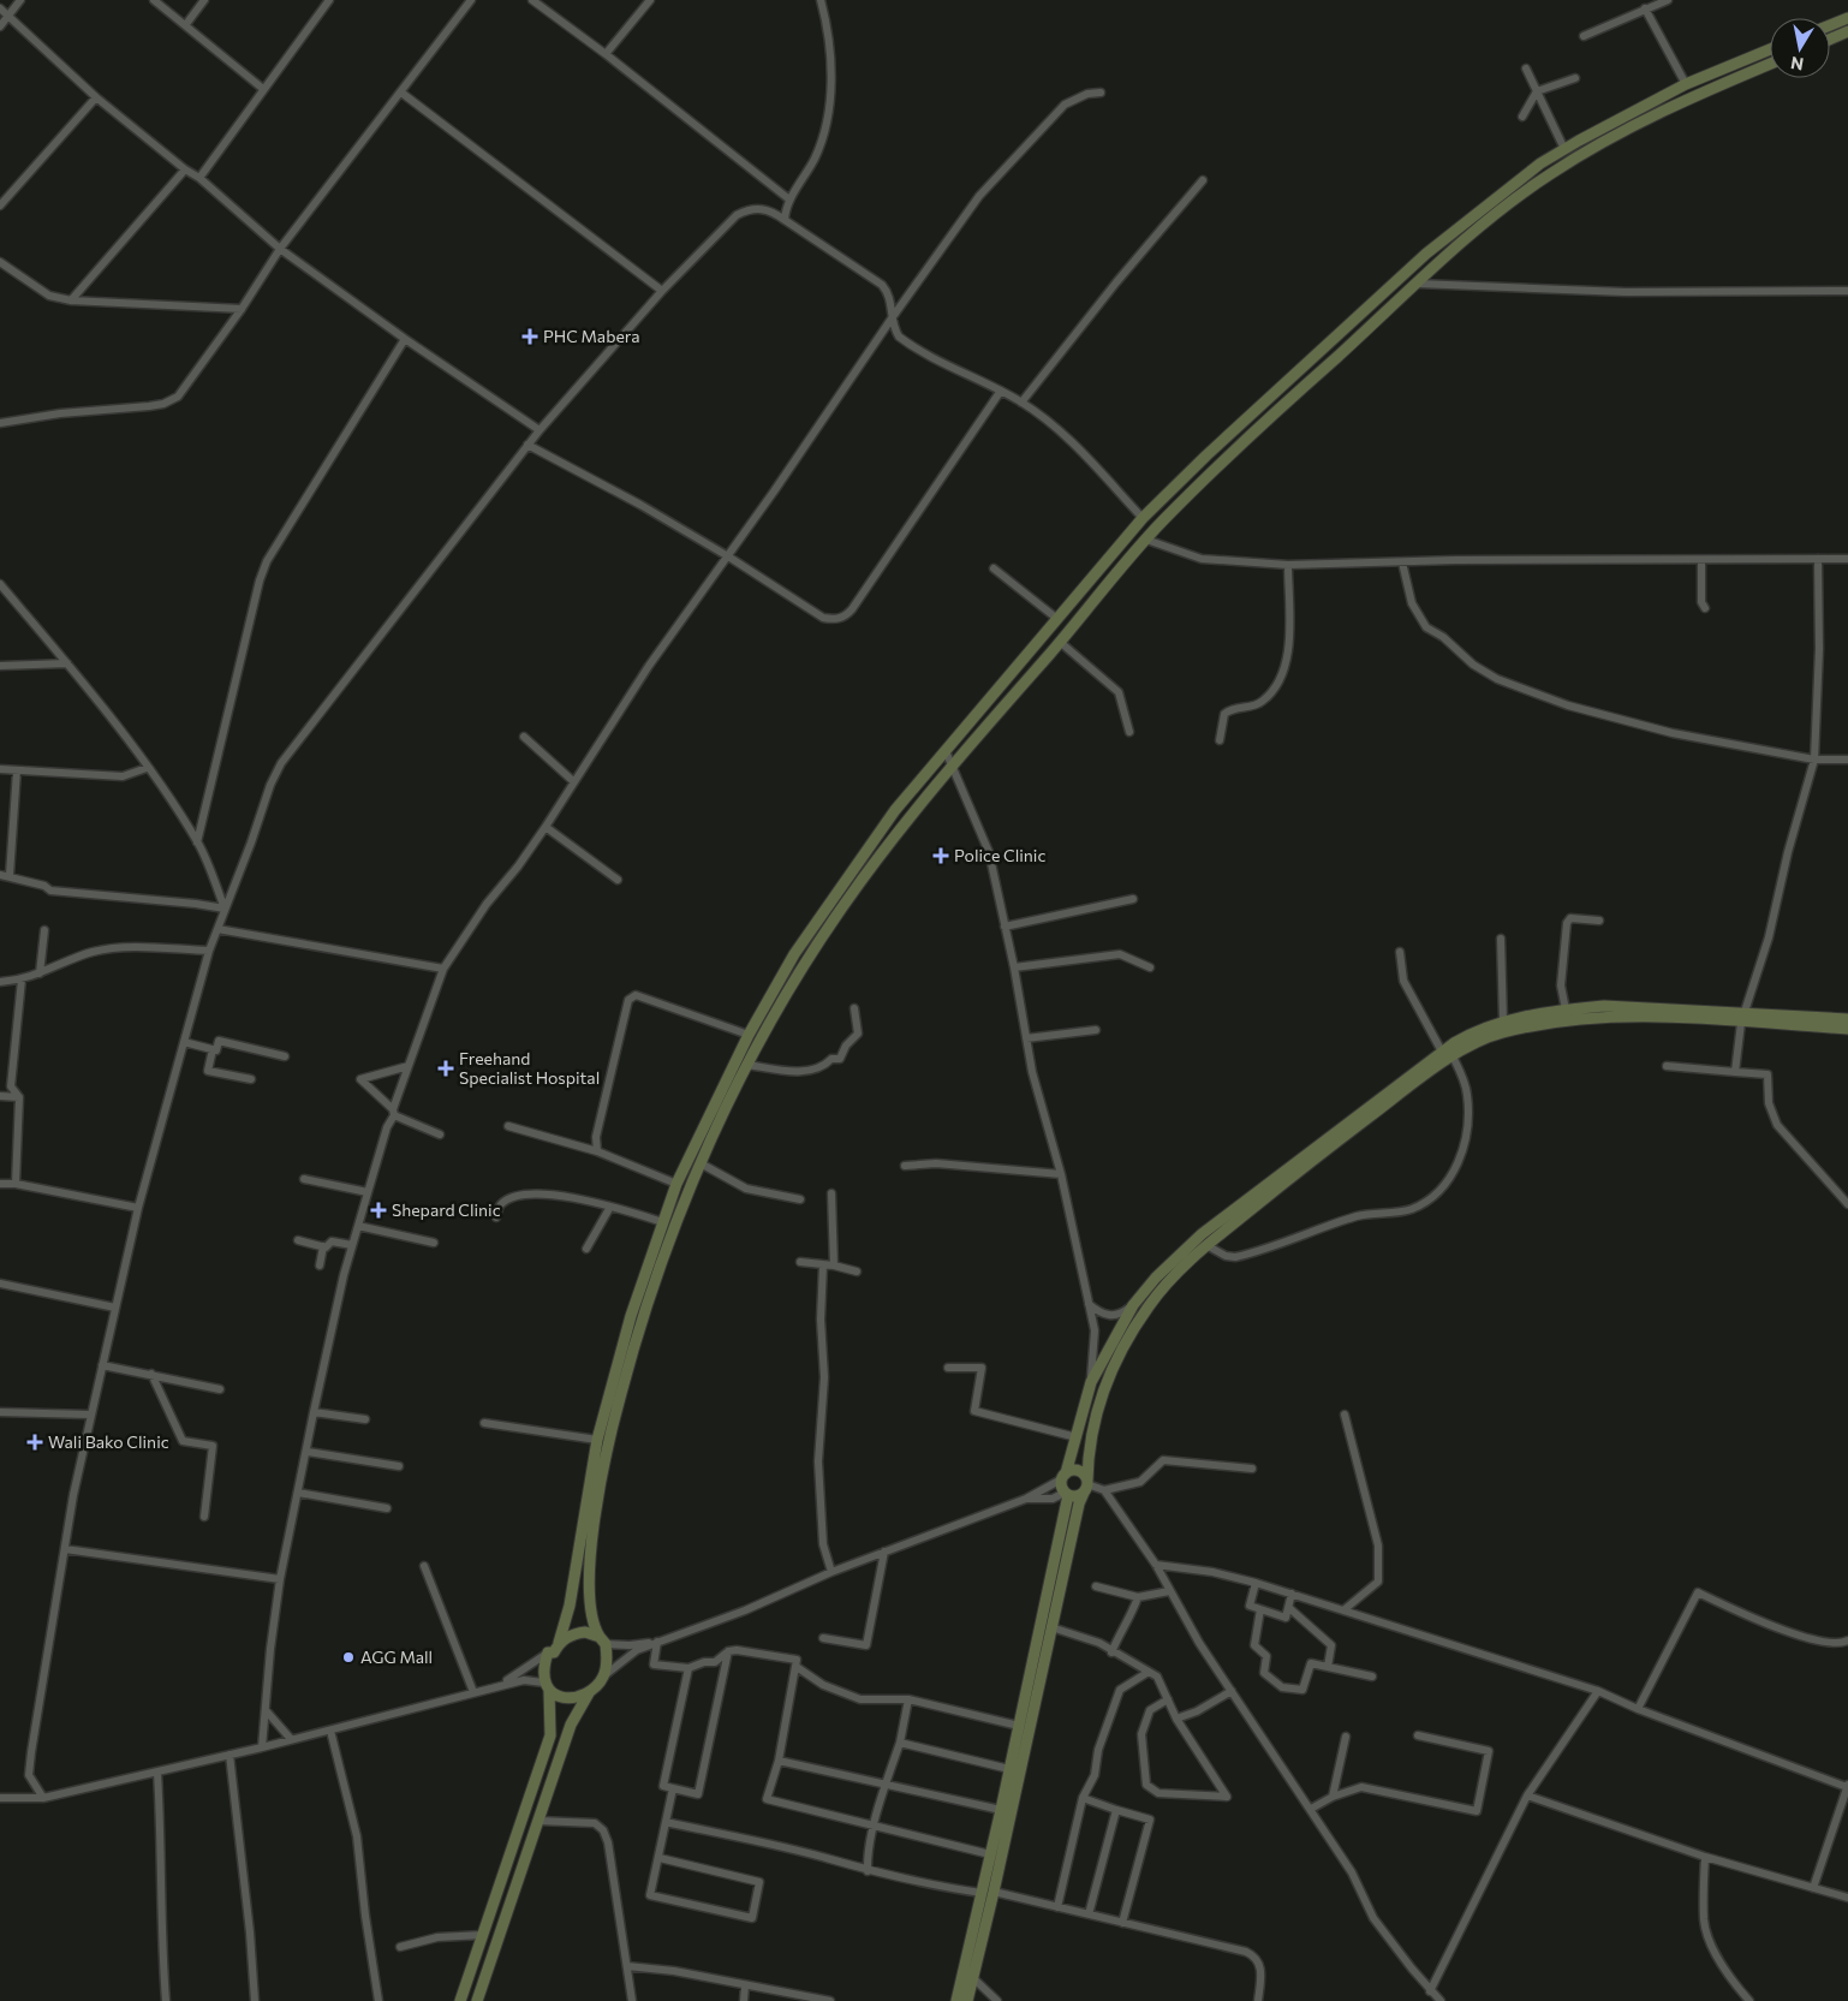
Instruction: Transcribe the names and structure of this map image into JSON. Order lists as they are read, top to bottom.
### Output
{
  "places": {
    "health": [
      "PHC Mabera",
      "Police Clinic",
      "Freehand Specialist Hospital",
      "Shepard Clinic",
      "Wali Bako Clinic"
    ],
    "other": ["AGG Mall"]
  },
  "north": "bottom"
}
